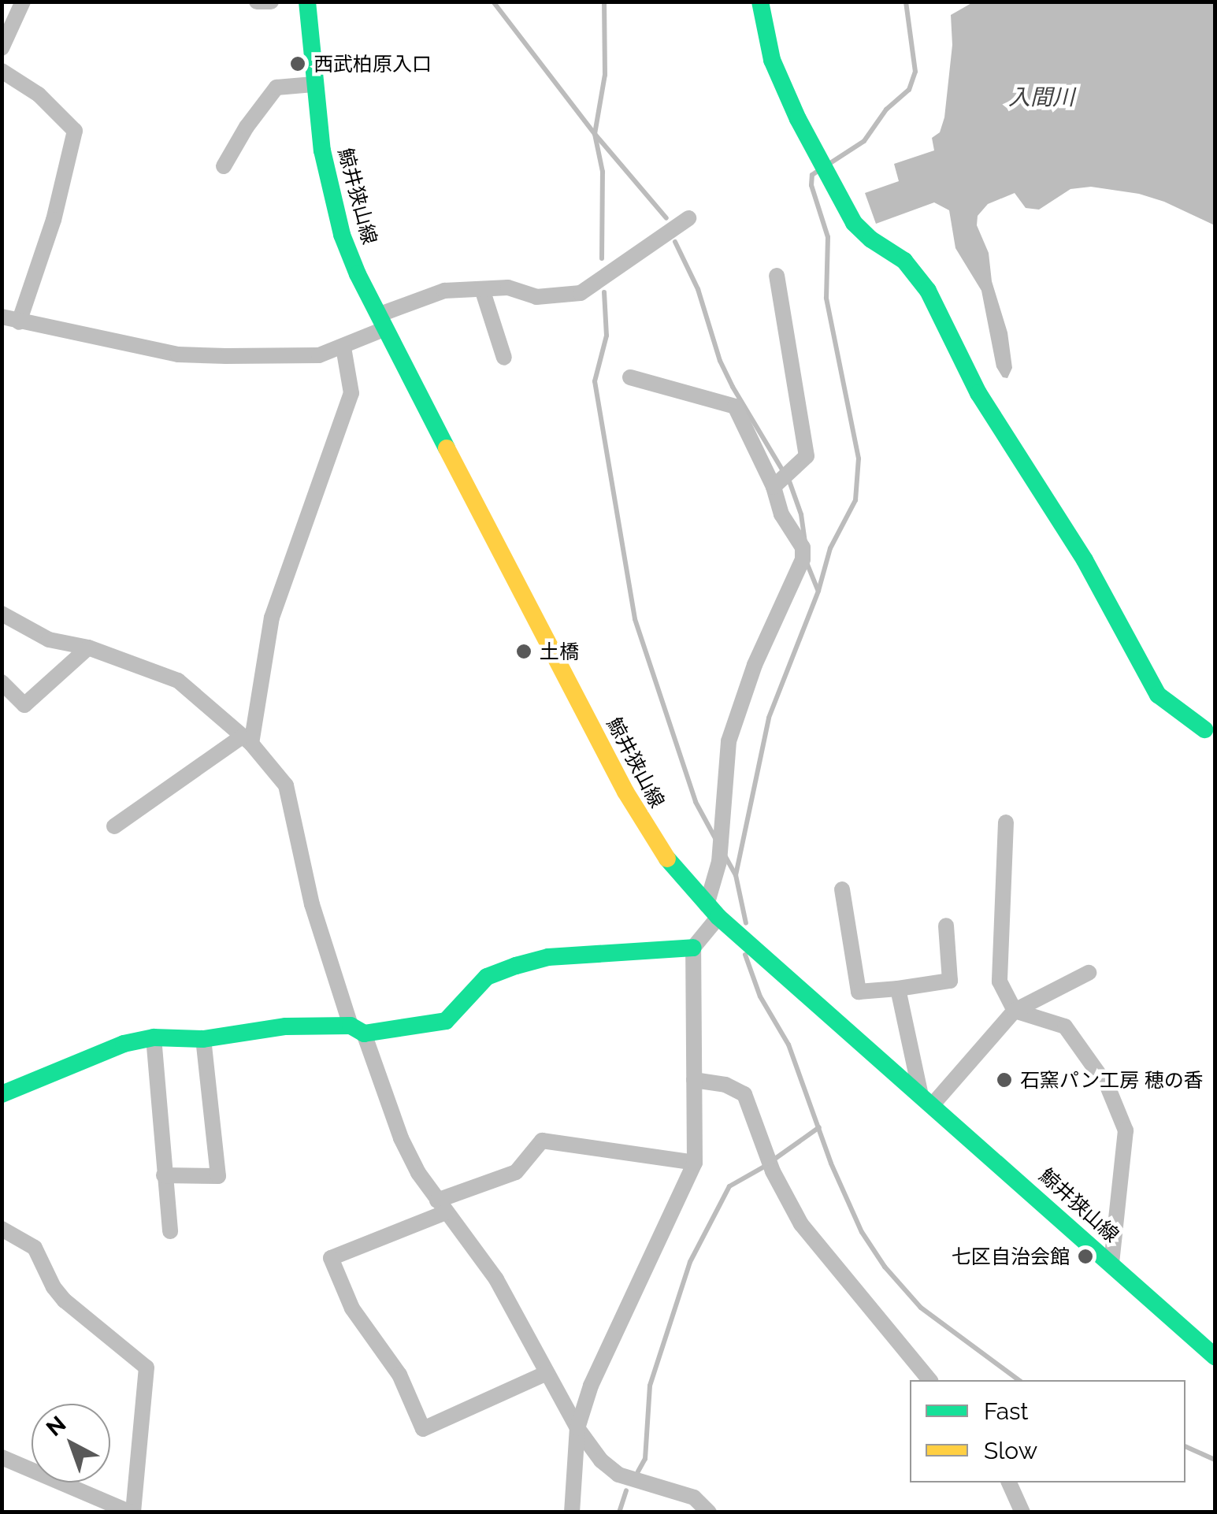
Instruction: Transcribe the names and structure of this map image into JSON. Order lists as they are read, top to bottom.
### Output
{
  "streets": {
    "main road": ["鯨井狭山線"]
  },
  "water": ["入間川"],
  "places": [
    "西武柏原入口",
    "土橋",
    "石窯パン工房 穂の香",
    "七区自治会館"
  ],
  "legend": ["Fast", "Slow"],
  "north": "top left"
}
